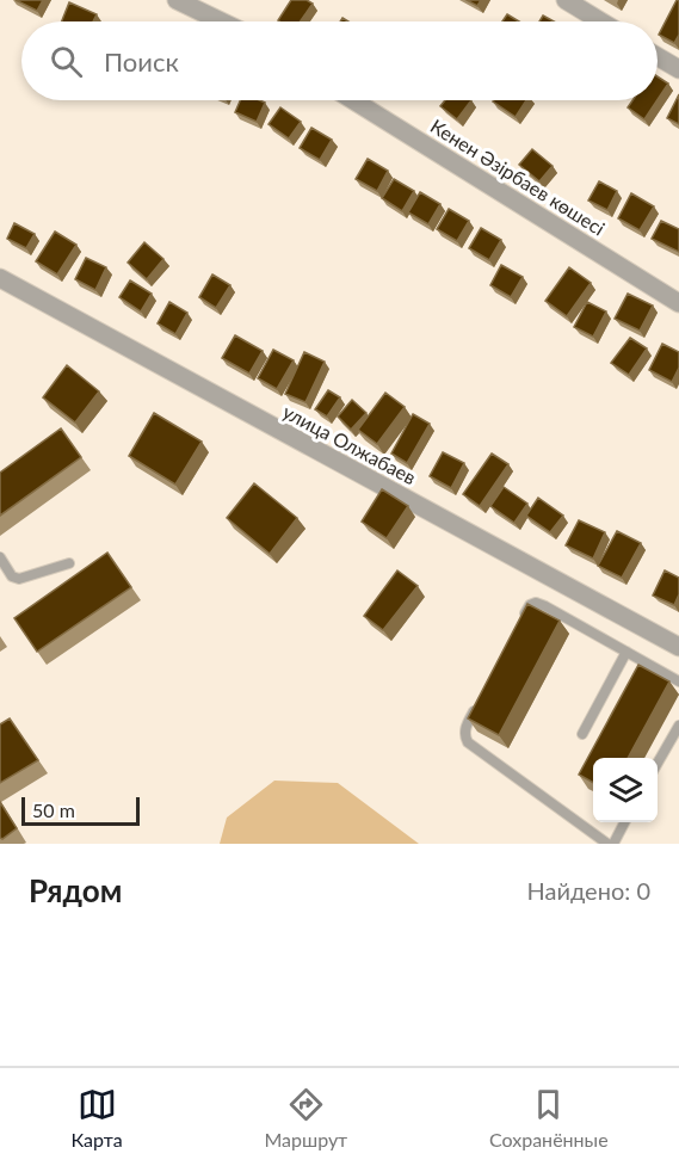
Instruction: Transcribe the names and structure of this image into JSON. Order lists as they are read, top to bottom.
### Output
{
  "streets": {
    "street": ["Кенен Әзірбаев көшесі", "улица Олжабаев"]
  },
  "scale_bar": "50 m",
  "page": {
    "search": "Поиск",
    "scale": "50 m",
    "heading": ["Рядом", "Найдено: 0"],
    "nav": ["Карта", "Маршрут", "Сохранённые"]
  }
}
